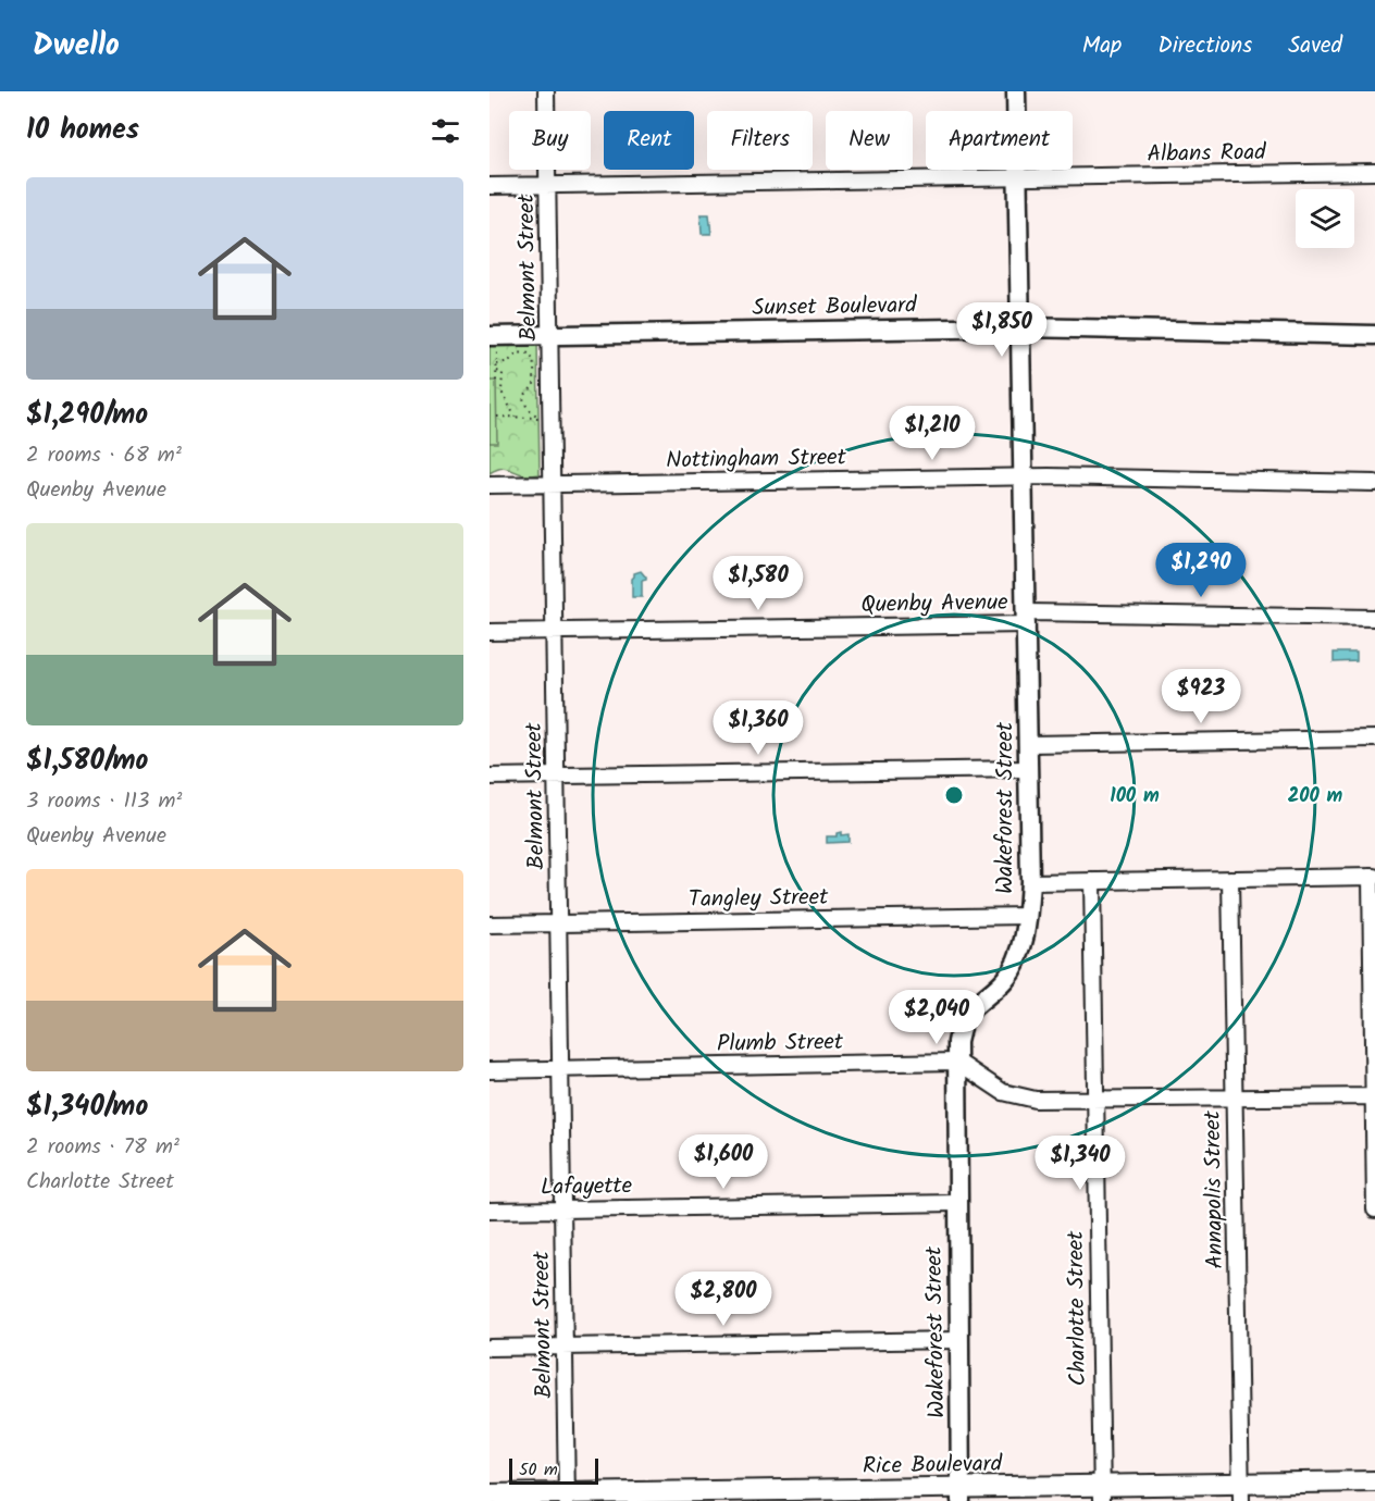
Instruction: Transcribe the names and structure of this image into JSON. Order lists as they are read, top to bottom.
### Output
{
  "streets": {
    "main road": ["Rice Boulevard"],
    "street": [
      "Albans Road",
      "Belmont Street",
      "Sunset Boulevard",
      "Nottingham Street",
      "Quenby Avenue",
      "Wakeforest Street",
      "Tangley Street",
      "Plumb Street",
      "Lafayette",
      "Annapolis Street",
      "Charlotte Street"
    ]
  },
  "crossings": [
    ["Albans Road", "Belmont Street"],
    ["Albans Road", "Wakeforest Street"],
    ["Belmont Street", "Sunset Boulevard"],
    ["Belmont Street", "Nottingham Street"],
    ["Belmont Street", "Quenby Avenue"],
    ["Belmont Street", "Tangley Street"],
    ["Belmont Street", "Plumb Street"],
    ["Belmont Street", "Lafayette"],
    ["Belmont Street", "Rice Boulevard"],
    ["Sunset Boulevard", "Wakeforest Street"],
    ["Nottingham Street", "Wakeforest Street"],
    ["Quenby Avenue", "Wakeforest Street"],
    ["Wakeforest Street", "Tangley Street"],
    ["Wakeforest Street", "Plumb Street"],
    ["Wakeforest Street", "Lafayette"],
    ["Wakeforest Street", "Rice Boulevard"],
    ["Annapolis Street", "Rice Boulevard"],
    ["Charlotte Street", "Rice Boulevard"]
  ],
  "scale_bar": "50 m",
  "page": {
    "header": "Dwello",
    "nav": ["Map", "Directions", "Saved"],
    "heading": "10 homes",
    "chip": [
      "Buy",
      "Rent",
      "Filters",
      "New",
      "Apartment"
    ],
    "list": [
      {
        "name": "$1,290/mo",
        "note": "2 rooms · 68 m² · Quenby Avenue"
      },
      {
        "name": "$1,580/mo",
        "note": "3 rooms · 113 m² · Quenby Avenue"
      },
      {
        "name": "$1,340/mo",
        "note": "2 rooms · 78 m² · Charlotte Street"
      }
    ],
    "price": [
      "$1,850",
      "$1,210",
      "$1,290",
      "$1,580",
      "$923",
      "$1,360",
      "$2,040",
      "$1,600",
      "$1,340",
      "$2,800"
    ],
    "scale": "50 m"
  },
  "rings": ["100 m", "200 m"]
}
